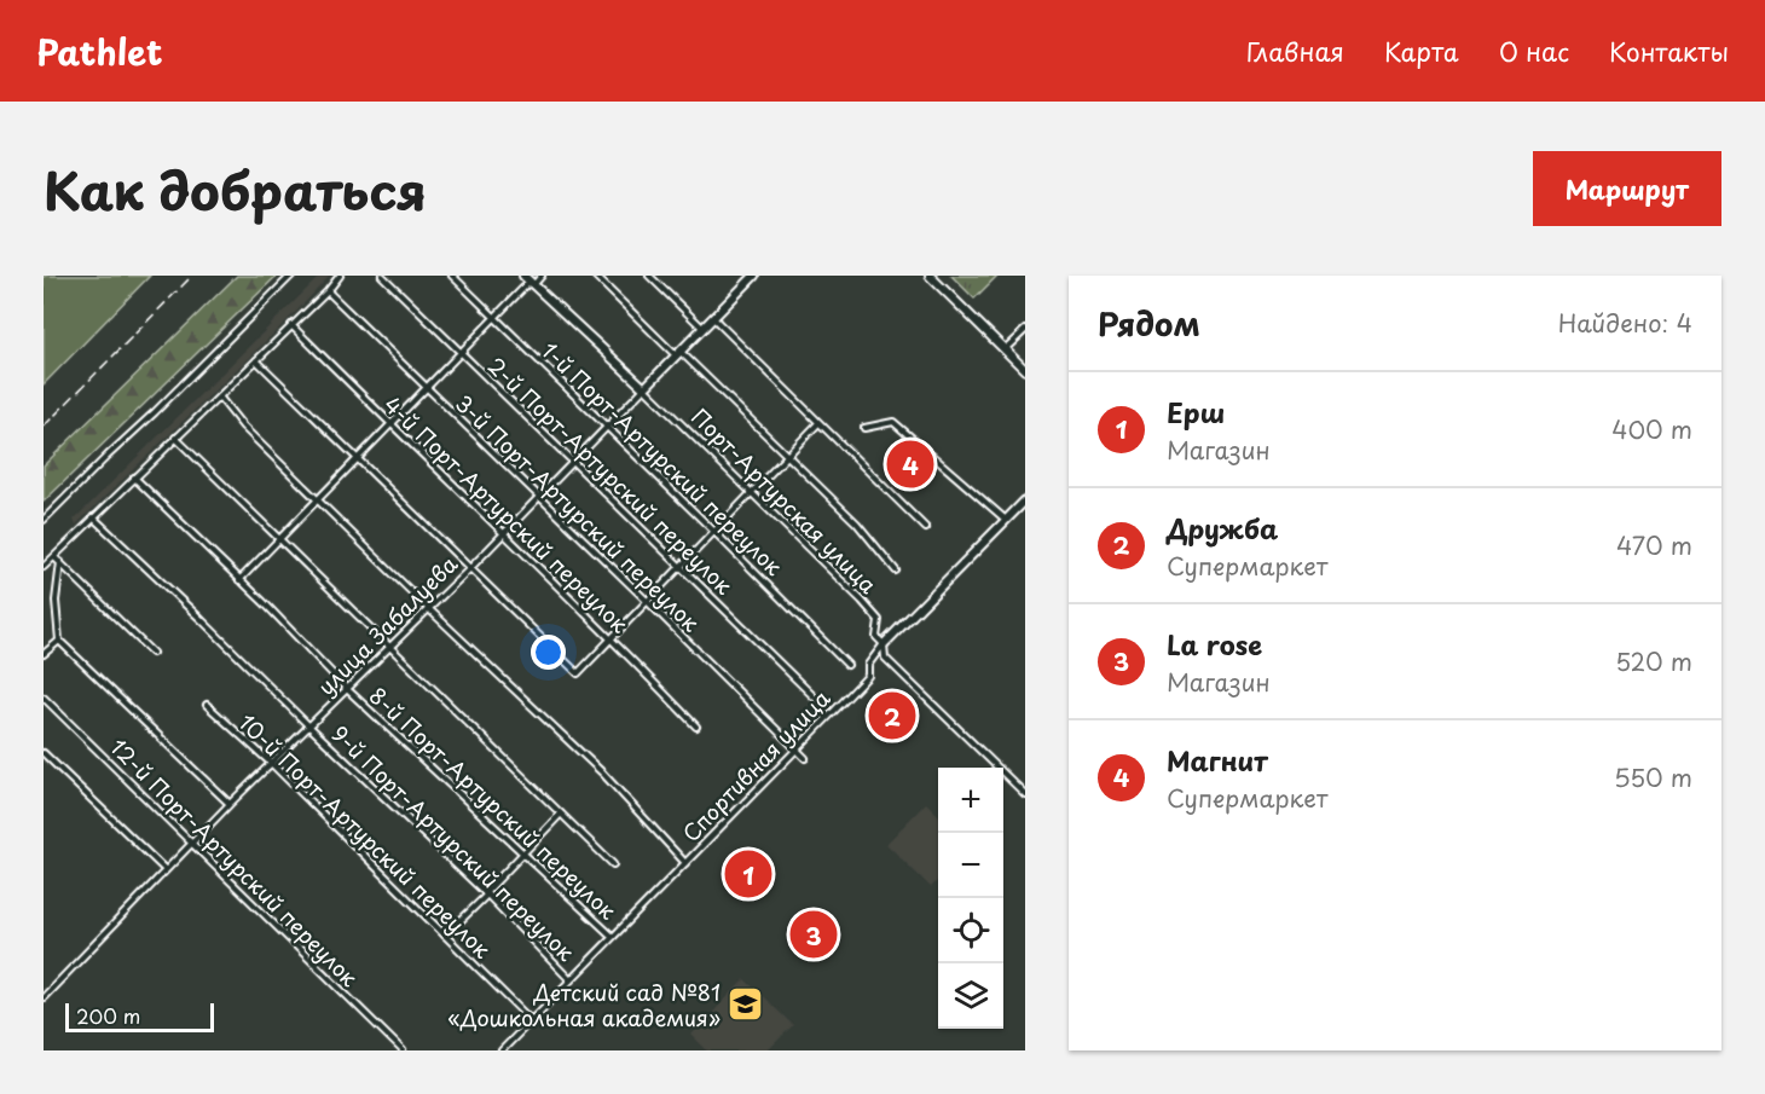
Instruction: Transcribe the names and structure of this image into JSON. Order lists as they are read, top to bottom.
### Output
{
  "streets": {
    "street": [
      "1-й Порт-Артурский переулок",
      "2-й Порт-Артурский переулок",
      "Порт-Артурская улица",
      "3-й Порт-Артурский переулок",
      "4-й Порт-Артурский переулок",
      "улица Забалуева",
      "Спортивная улица",
      "8-й Порт-Артурский переулок",
      "10-й Порт-Артурский переулок",
      "9-й Порт-Артурский переулок",
      "12-й Порт-Артурский переулок"
    ]
  },
  "crossings": [
    ["1-й Порт-Артурский переулок", "улица Забалуева"],
    ["2-й Порт-Артурский переулок", "улица Забалуева"],
    ["Порт-Артурская улица", "улица Забалуева"],
    ["Порт-Артурская улица", "Спортивная улица"],
    ["3-й Порт-Артурский переулок", "улица Забалуева"],
    ["3-й Порт-Артурский переулок", "Спортивная улица"],
    ["4-й Порт-Артурский переулок", "улица Забалуева"],
    ["улица Забалуева", "8-й Порт-Артурский переулок"],
    ["улица Забалуева", "10-й Порт-Артурский переулок"],
    ["улица Забалуева", "9-й Порт-Артурский переулок"],
    ["улица Забалуева", "12-й Порт-Артурский переулок"],
    ["Спортивная улица", "8-й Порт-Артурский переулок"],
    ["Спортивная улица", "10-й Порт-Артурский переулок"],
    ["Спортивная улица", "9-й Порт-Артурский переулок"]
  ],
  "places": {
    "school or university": ["Детский сад №81 «Дошкольная академия»"]
  },
  "scale_bar": "200 m",
  "page": {
    "header": "Pathlet",
    "nav": [
      "Главная",
      "Карта",
      "О нас",
      "Контакты"
    ],
    "title": "Как добраться",
    "buttons": "Маршрут",
    "heading": ["Рядом", "Найдено: 4"],
    "list": [
      {
        "mark": "1",
        "name": "Ерш",
        "note": "Магазин",
        "value": "400 m"
      },
      {
        "mark": "2",
        "name": "Дружба",
        "note": "Супермаркет",
        "value": "470 m"
      },
      {
        "mark": "3",
        "name": "La rose",
        "note": "Магазин",
        "value": "520 m"
      },
      {
        "mark": "4",
        "name": "Магнит",
        "note": "Супермаркет",
        "value": "550 m"
      }
    ],
    "pins": [
      "4",
      "2",
      "1",
      "3"
    ],
    "map_buttons": ["+", "−"],
    "scale": "200 m"
  }
}
